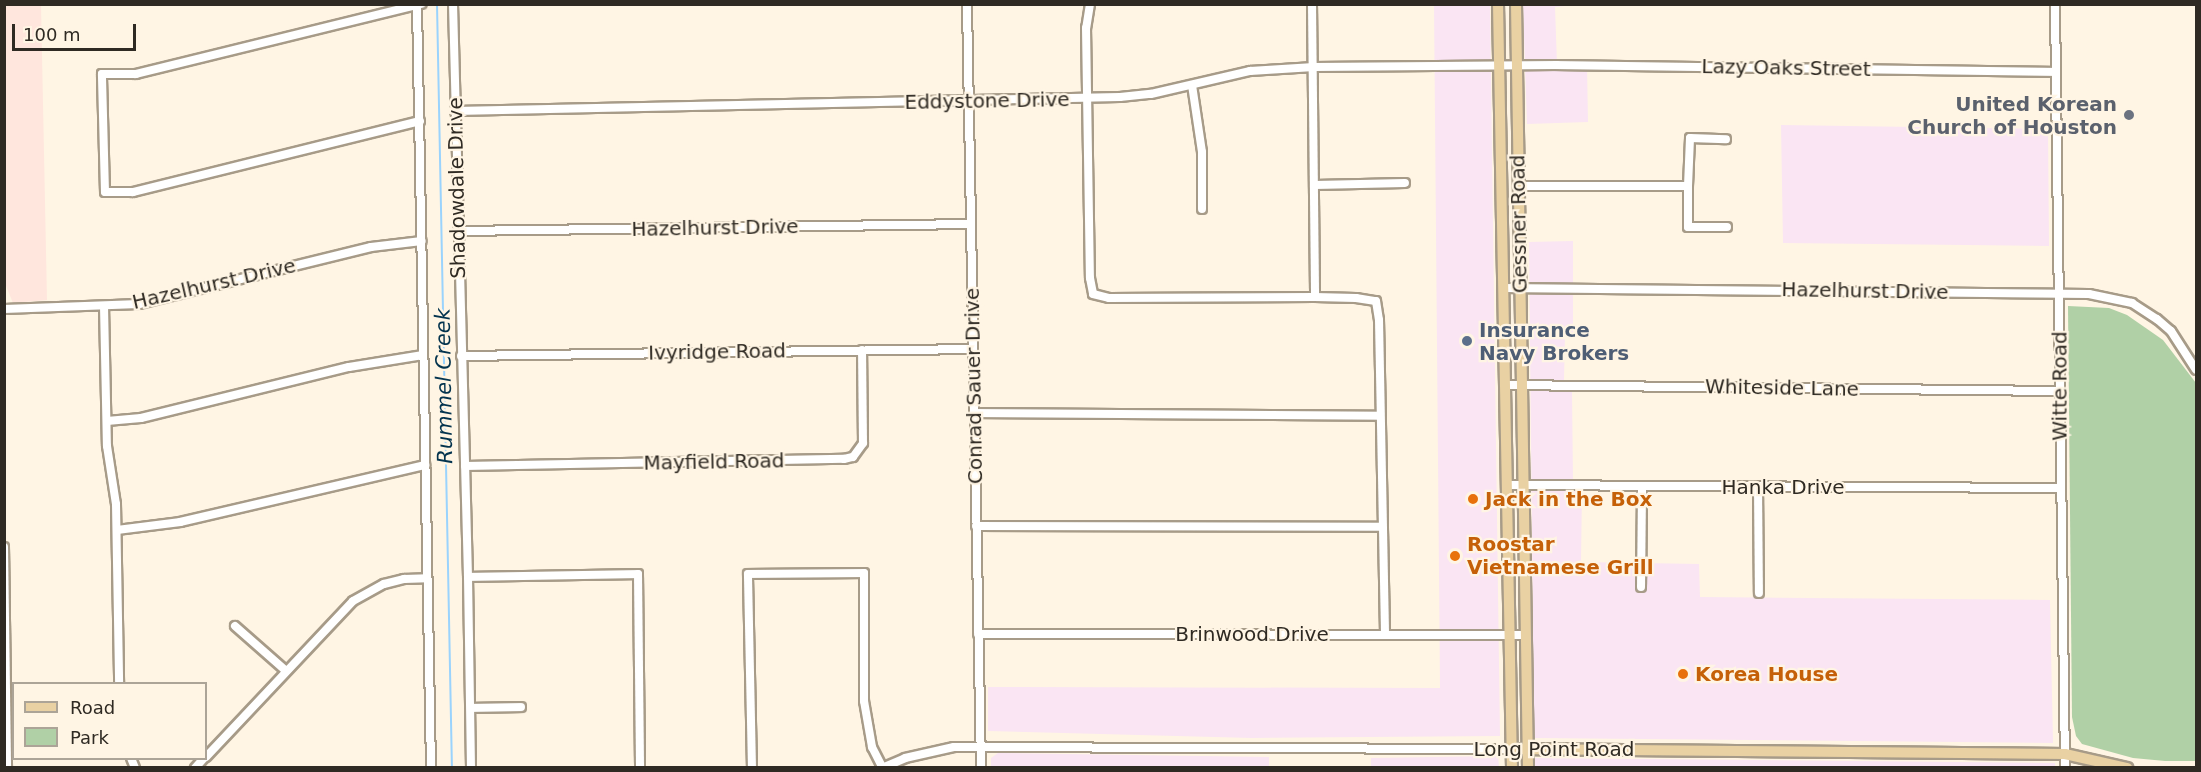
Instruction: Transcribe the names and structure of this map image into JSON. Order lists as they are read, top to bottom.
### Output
{
  "streets": {
    "main road": ["Gessner Road", "Long Point Road"],
    "street": [
      "Lazy Oaks Street",
      "Eddystone Drive",
      "Shadowdale Drive",
      "Hazelhurst Drive",
      "Ivyridge Road",
      "Conrad Sauer Drive",
      "Witte Road",
      "Whiteside Lane",
      "Mayfield Road",
      "Hanka Drive",
      "Brinwood Drive"
    ]
  },
  "crossings": [
    ["Lazy Oaks Street", "Eddystone Drive"],
    ["Lazy Oaks Street", "Gessner Road"],
    ["Lazy Oaks Street", "Witte Road"],
    ["Eddystone Drive", "Shadowdale Drive"],
    ["Eddystone Drive", "Gessner Road"],
    ["Eddystone Drive", "Conrad Sauer Drive"],
    ["Shadowdale Drive", "Hazelhurst Drive"],
    ["Shadowdale Drive", "Ivyridge Road"],
    ["Shadowdale Drive", "Mayfield Road"],
    ["Gessner Road", "Hazelhurst Drive"],
    ["Gessner Road", "Whiteside Lane"],
    ["Gessner Road", "Hanka Drive"],
    ["Gessner Road", "Brinwood Drive"],
    ["Gessner Road", "Long Point Road"],
    ["Hazelhurst Drive", "Conrad Sauer Drive"],
    ["Hazelhurst Drive", "Witte Road"],
    ["Ivyridge Road", "Conrad Sauer Drive"],
    ["Ivyridge Road", "Mayfield Road"],
    ["Conrad Sauer Drive", "Brinwood Drive"],
    ["Conrad Sauer Drive", "Long Point Road"],
    ["Witte Road", "Whiteside Lane"],
    ["Witte Road", "Hanka Drive"],
    ["Witte Road", "Long Point Road"]
  ],
  "water": ["Rummel Creek"],
  "places": [
    "United Korean Church of Houston",
    "Insurance Navy Brokers",
    "Jack in the Box",
    "Roostar Vietnamese Grill",
    "Korea House"
  ],
  "legend": ["Road", "Park"],
  "scale_bar": "100 m"
}
